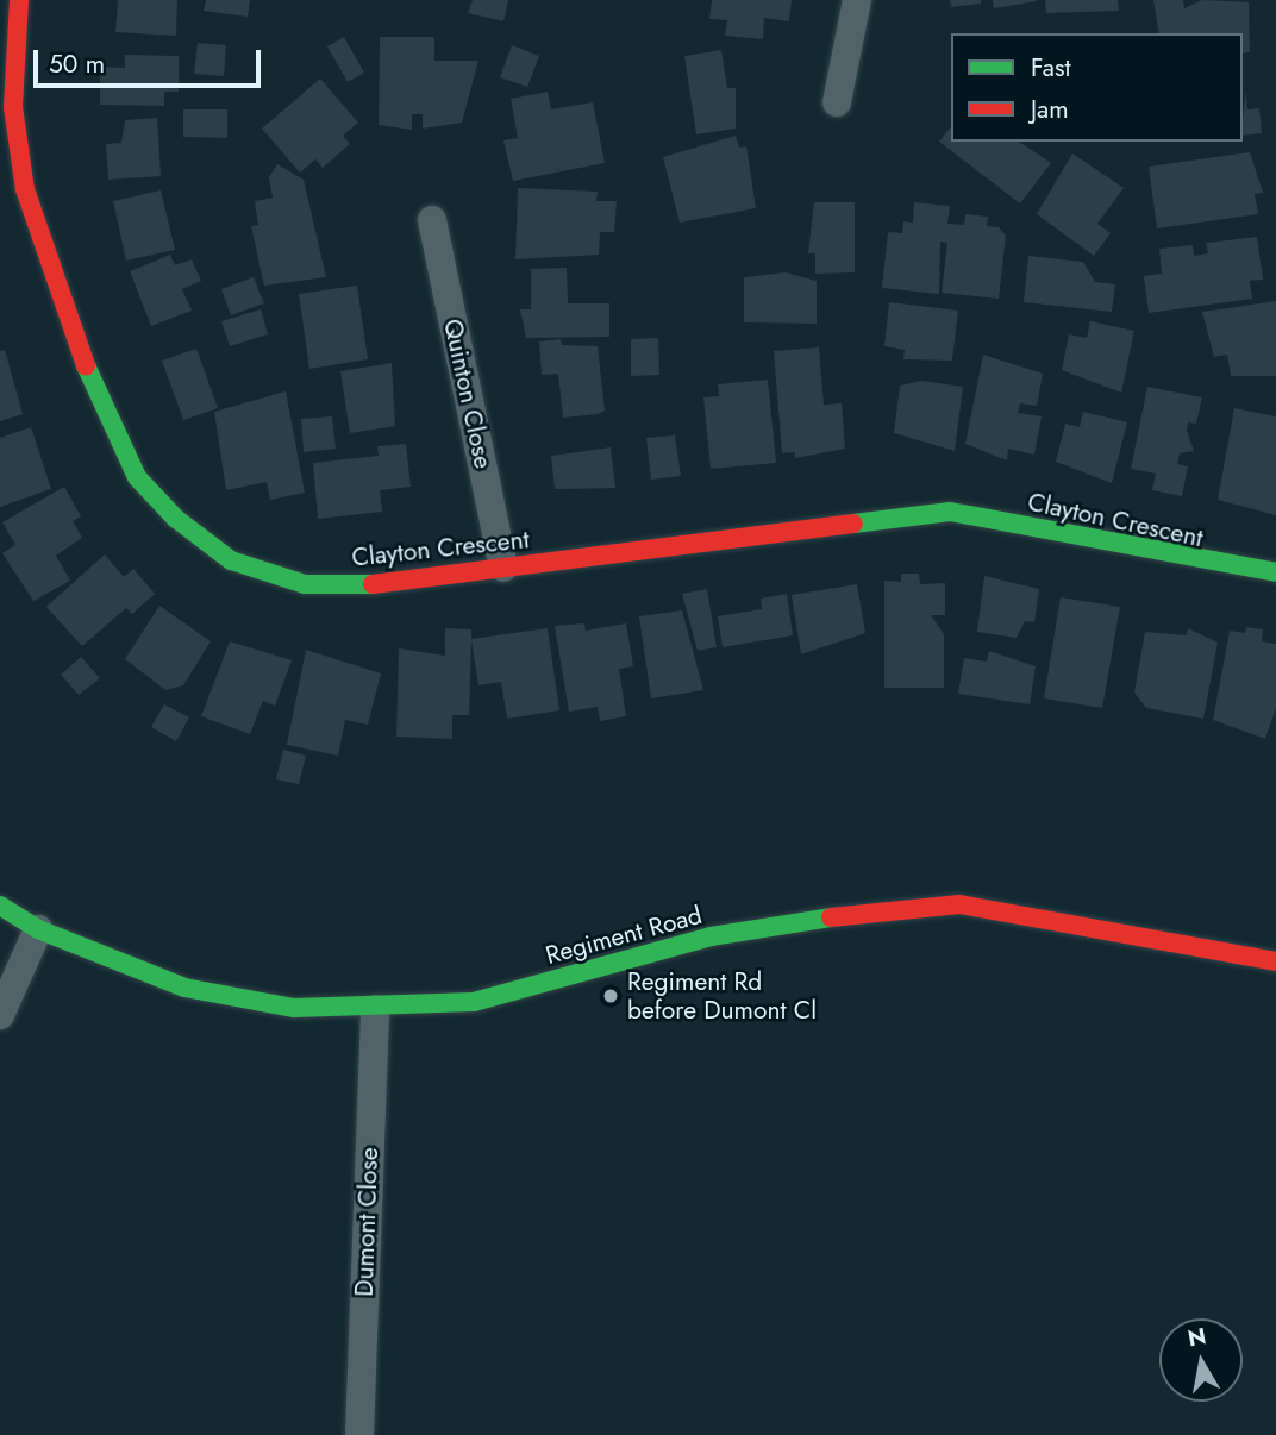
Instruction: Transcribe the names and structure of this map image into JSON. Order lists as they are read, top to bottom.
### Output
{
  "streets": {
    "street": [
      "Quinton Close",
      "Clayton Crescent",
      "Regiment Road",
      "Dumont Close"
    ]
  },
  "crossings": [
    ["Quinton Close", "Clayton Crescent"],
    ["Regiment Road", "Dumont Close"]
  ],
  "places": ["Regiment Rd before Dumont Cl"],
  "legend": ["Fast", "Jam"],
  "scale_bar": "50 m",
  "north": "top"
}
